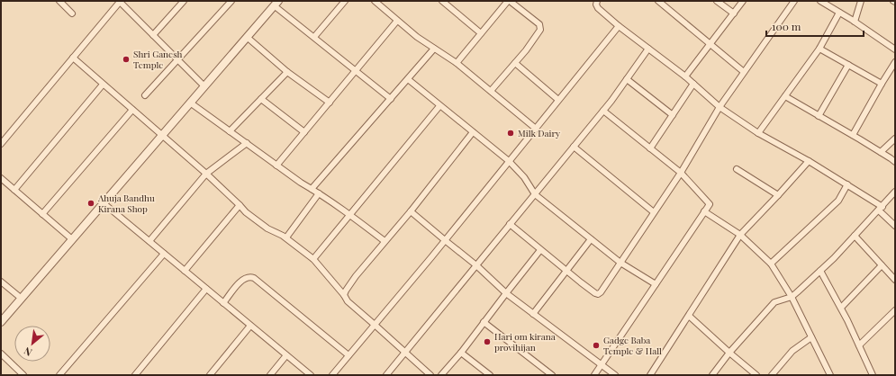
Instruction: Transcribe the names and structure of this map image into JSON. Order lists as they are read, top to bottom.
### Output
{
  "places": [
    "Shri Ganesh Temple",
    "Milk Dairy",
    "Ahuja Bandhu Kirana Shop",
    "Hari om kirana provihijan",
    "Gadge Baba Temple & Hall"
  ],
  "scale_bar": "100 m",
  "north": "bottom left"
}
